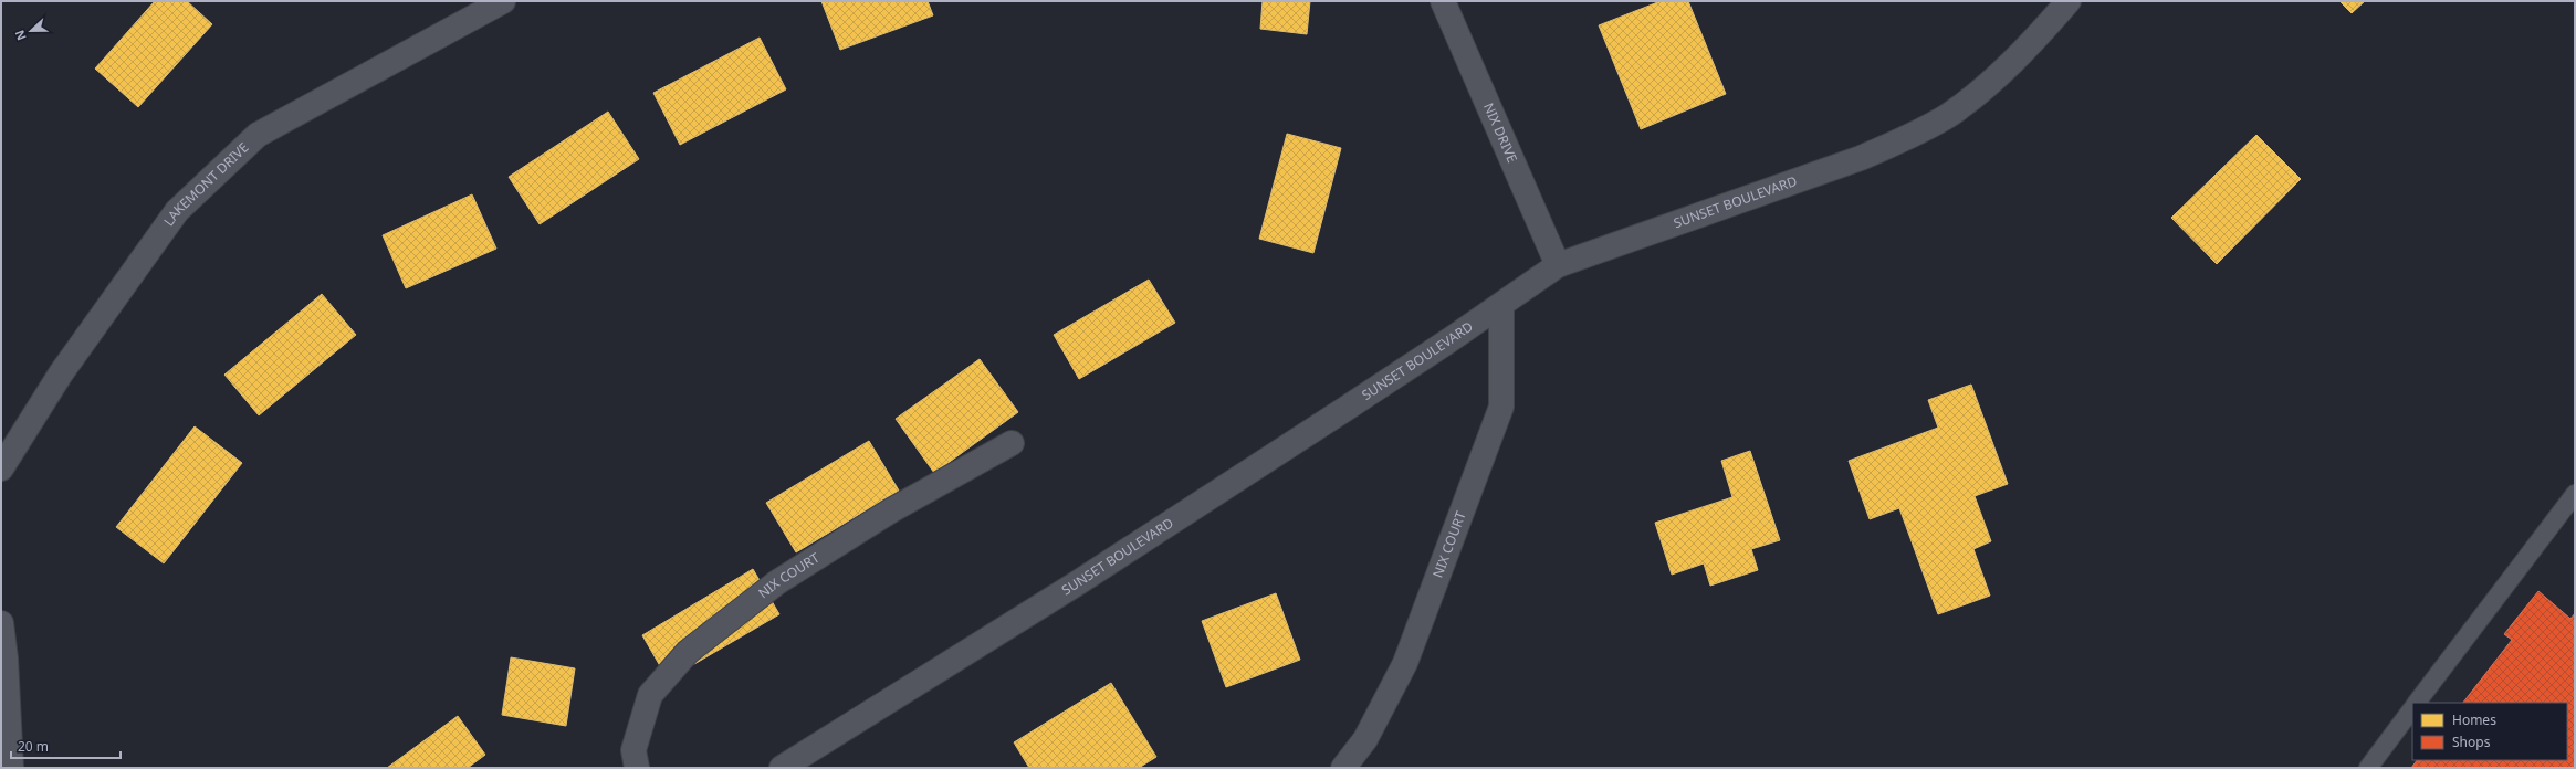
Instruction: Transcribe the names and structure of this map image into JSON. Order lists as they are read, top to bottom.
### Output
{
  "streets": {
    "street": [
      "NIX DRIVE",
      "LAKEMONT DRIVE",
      "SUNSET BOULEVARD",
      "NIX COURT"
    ]
  },
  "crossings": [
    ["NIX DRIVE", "SUNSET BOULEVARD"],
    ["SUNSET BOULEVARD", "NIX COURT"]
  ],
  "legend": ["Homes", "Shops"],
  "scale_bar": "20 m",
  "north": "left"
}
